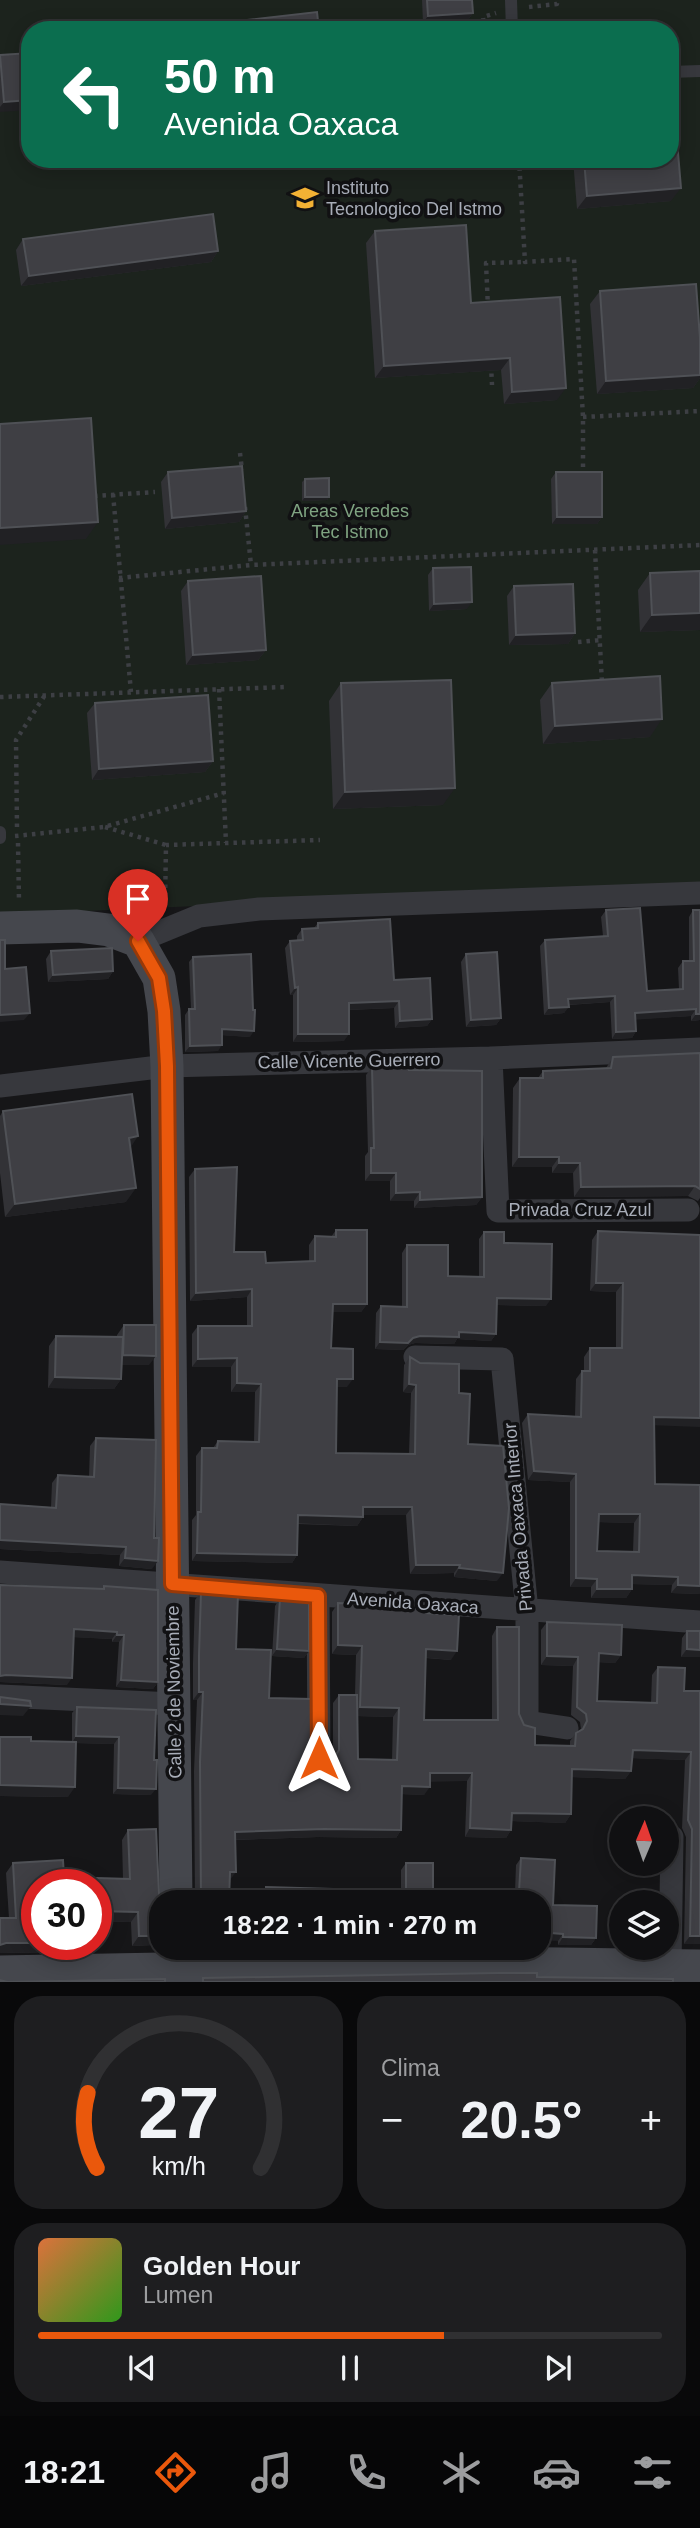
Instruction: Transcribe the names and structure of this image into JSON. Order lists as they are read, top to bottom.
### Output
{
  "streets": {
    "street": [
      "Calle Vicente Guerrero",
      "Privada Cruz Azul",
      "Privada Oaxaca Interior",
      "Avenida Oaxaca",
      "Calle 2 de Noviembre"
    ]
  },
  "crossings": [
    ["Calle Vicente Guerrero", "Privada Cruz Azul"],
    ["Calle Vicente Guerrero", "Calle 2 de Noviembre"],
    ["Privada Oaxaca Interior", "Avenida Oaxaca"],
    ["Avenida Oaxaca", "Calle 2 de Noviembre"]
  ],
  "parks": ["Areas Veredes Tec Istmo"],
  "places": {
    "school or university": ["Instituto Tecnologico Del Istmo"]
  },
  "north": "top",
  "page": {
    "turn": ["50 m", "Avenida Oaxaca"],
    "limit": "30",
    "trip": "18:22 · 1 min · 270 m",
    "tile": "Clima",
    "heat": ["−", "20.5°", "+"],
    "song": ["Golden Hour", "Lumen"],
    "tabs": "18:21",
    "gauge": ["27", "km/h"]
  }
}
